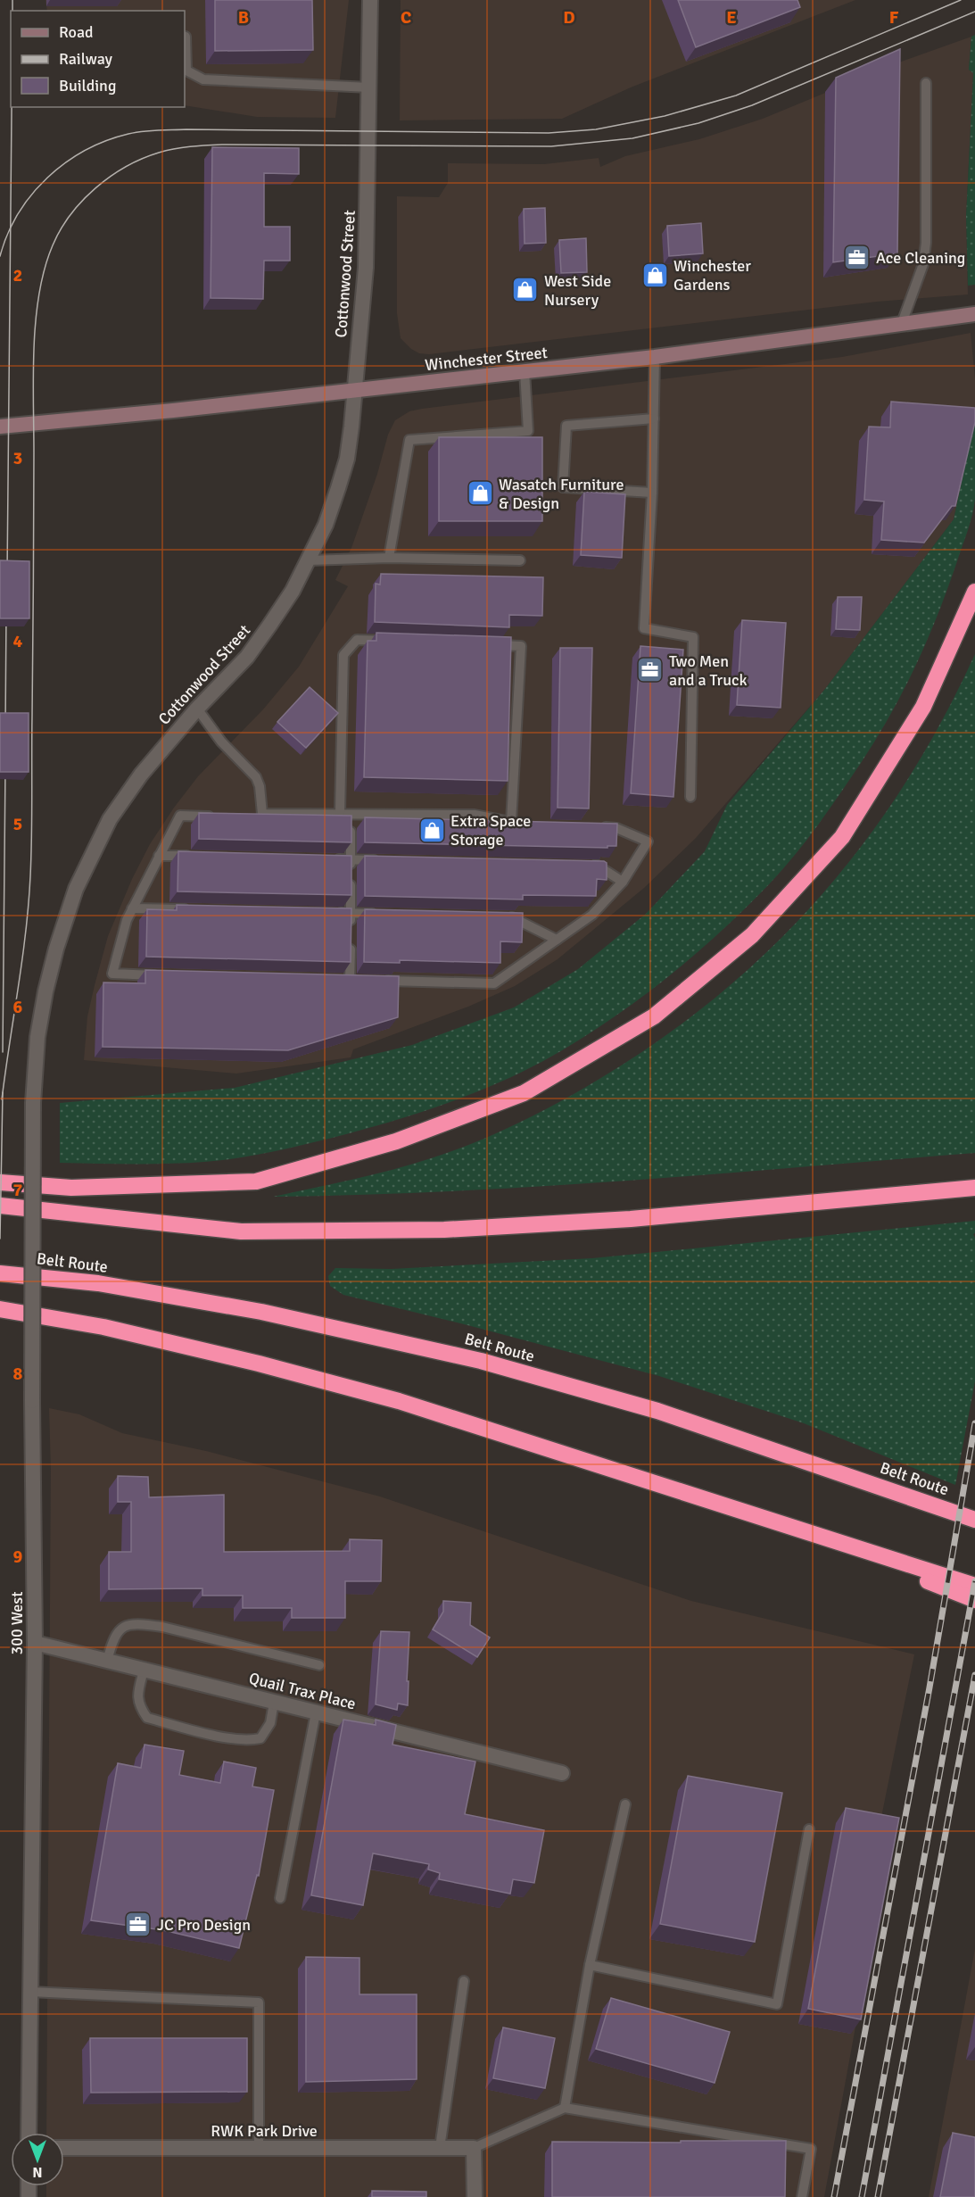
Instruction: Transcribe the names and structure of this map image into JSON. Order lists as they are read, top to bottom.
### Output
{
  "streets": {
    "highway": ["Belt Route"],
    "main road": ["Winchester Street"],
    "street": [
      "Cottonwood Street",
      "300 West",
      "Quail Trax Place",
      "RWK Park Drive"
    ]
  },
  "crossings": [
    ["Cottonwood Street", "Winchester Street"],
    ["Cottonwood Street", "300 West"],
    ["300 West", "Quail Trax Place"]
  ],
  "places": {
    "office": ["Ace Cleaning", "Two Men and a Truck", "JC Pro Design"],
    "shop": [
      "Winchester Gardens",
      "West Side Nursery",
      "Wasatch Furniture & Design",
      "Extra Space Storage"
    ]
  },
  "legend": ["Road", "Railway", "Building"],
  "north": "bottom",
  "grid": {
    "columns": [
      "B",
      "C",
      "D",
      "E",
      "F"
    ],
    "rows": [
      "2",
      "3",
      "4",
      "5",
      "6",
      "7",
      "8",
      "9"
    ]
  }
}
